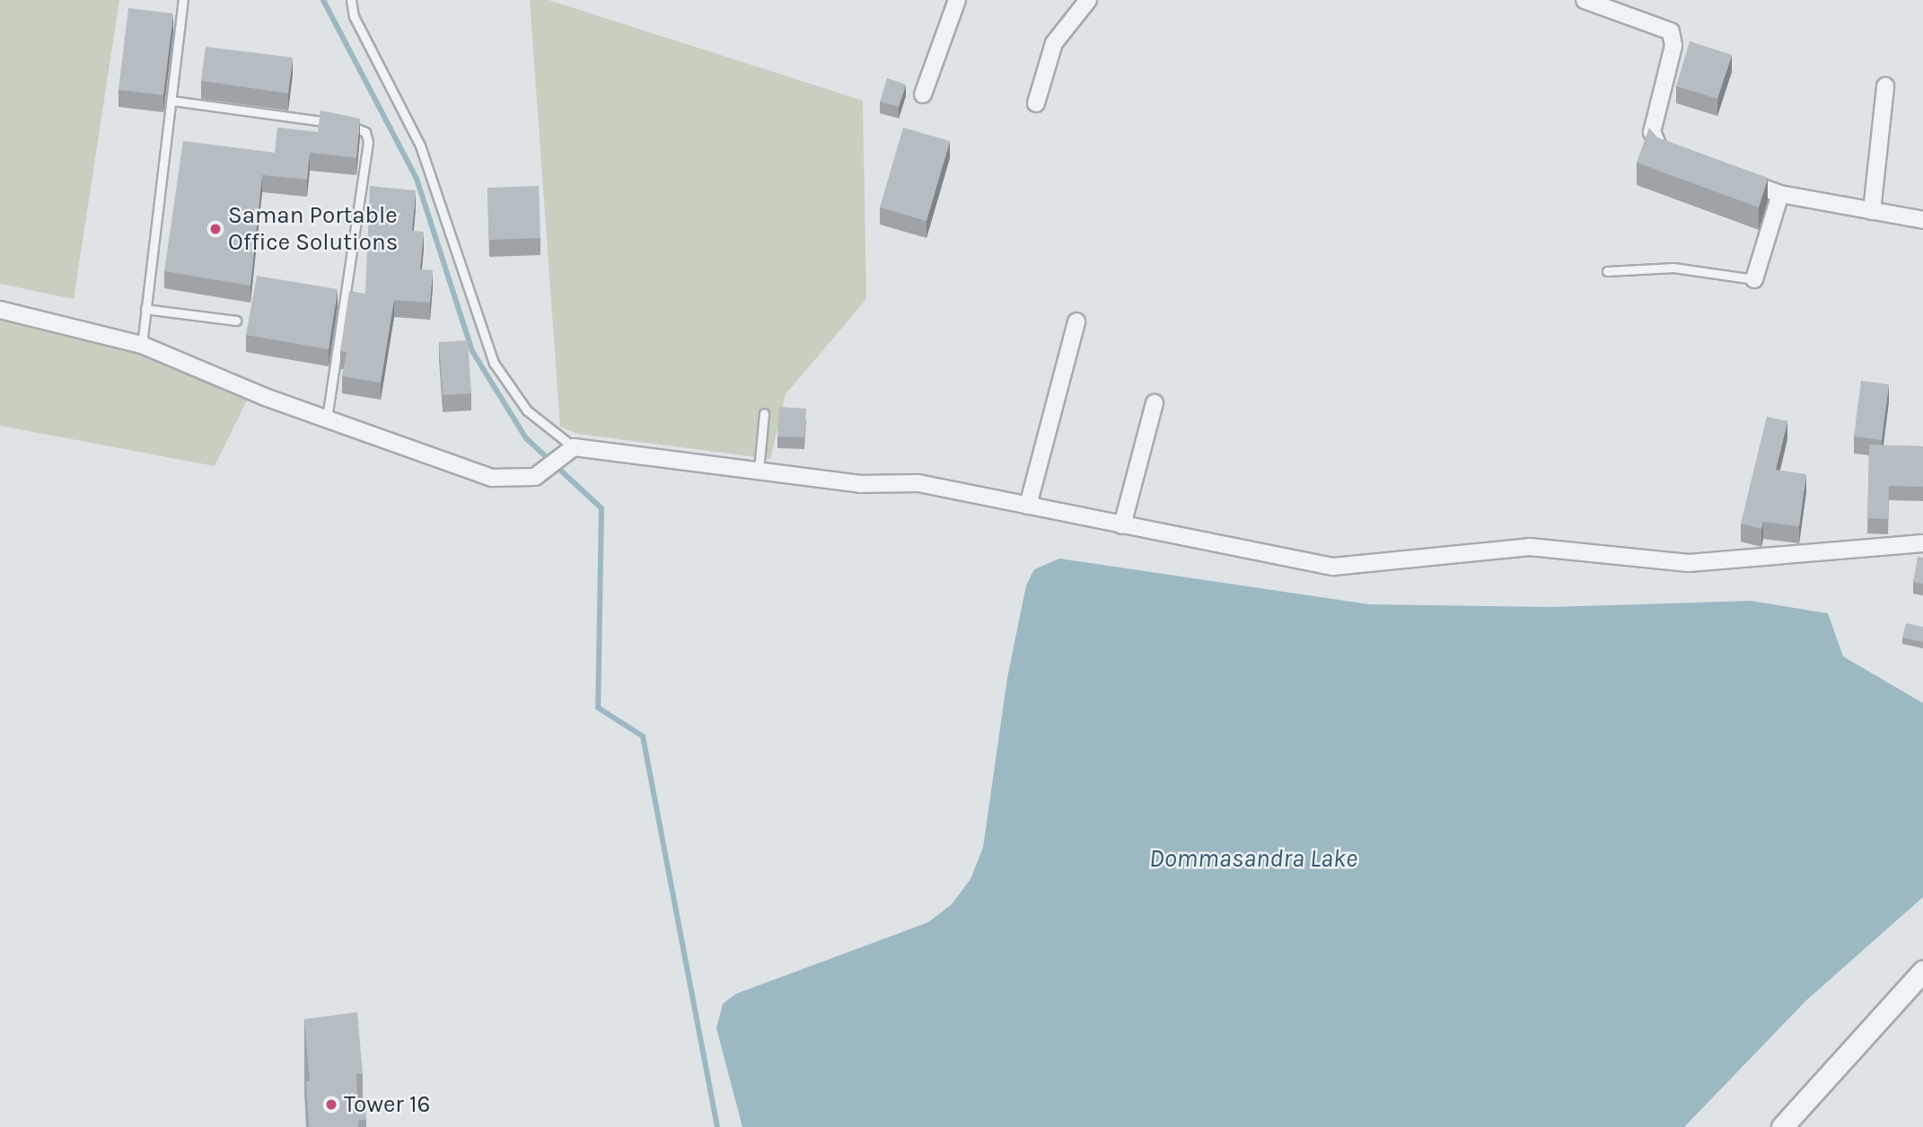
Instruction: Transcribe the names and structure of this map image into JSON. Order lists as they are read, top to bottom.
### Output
{
  "water": ["Dommasandra Lake"],
  "places": ["Saman Portable Office Solutions", "Tower 16"]
}
